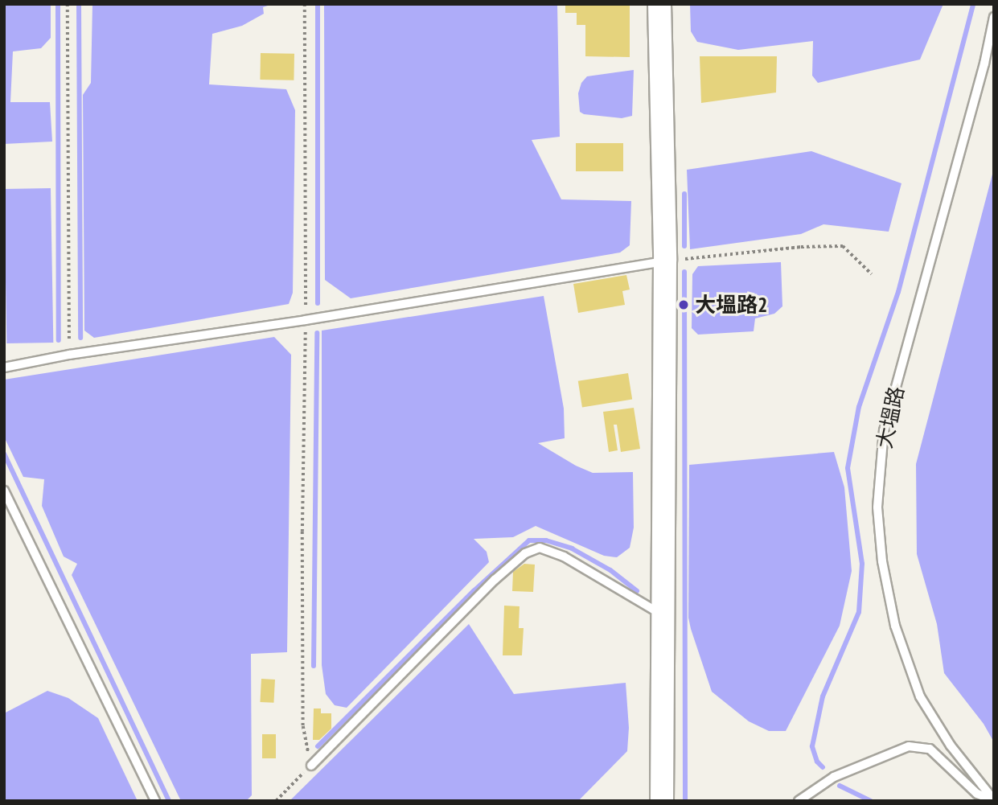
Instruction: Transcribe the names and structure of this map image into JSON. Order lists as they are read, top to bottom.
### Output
{
  "streets": {
    "lane": ["大塭路"]
  },
  "places": ["大塭路2"]
}
